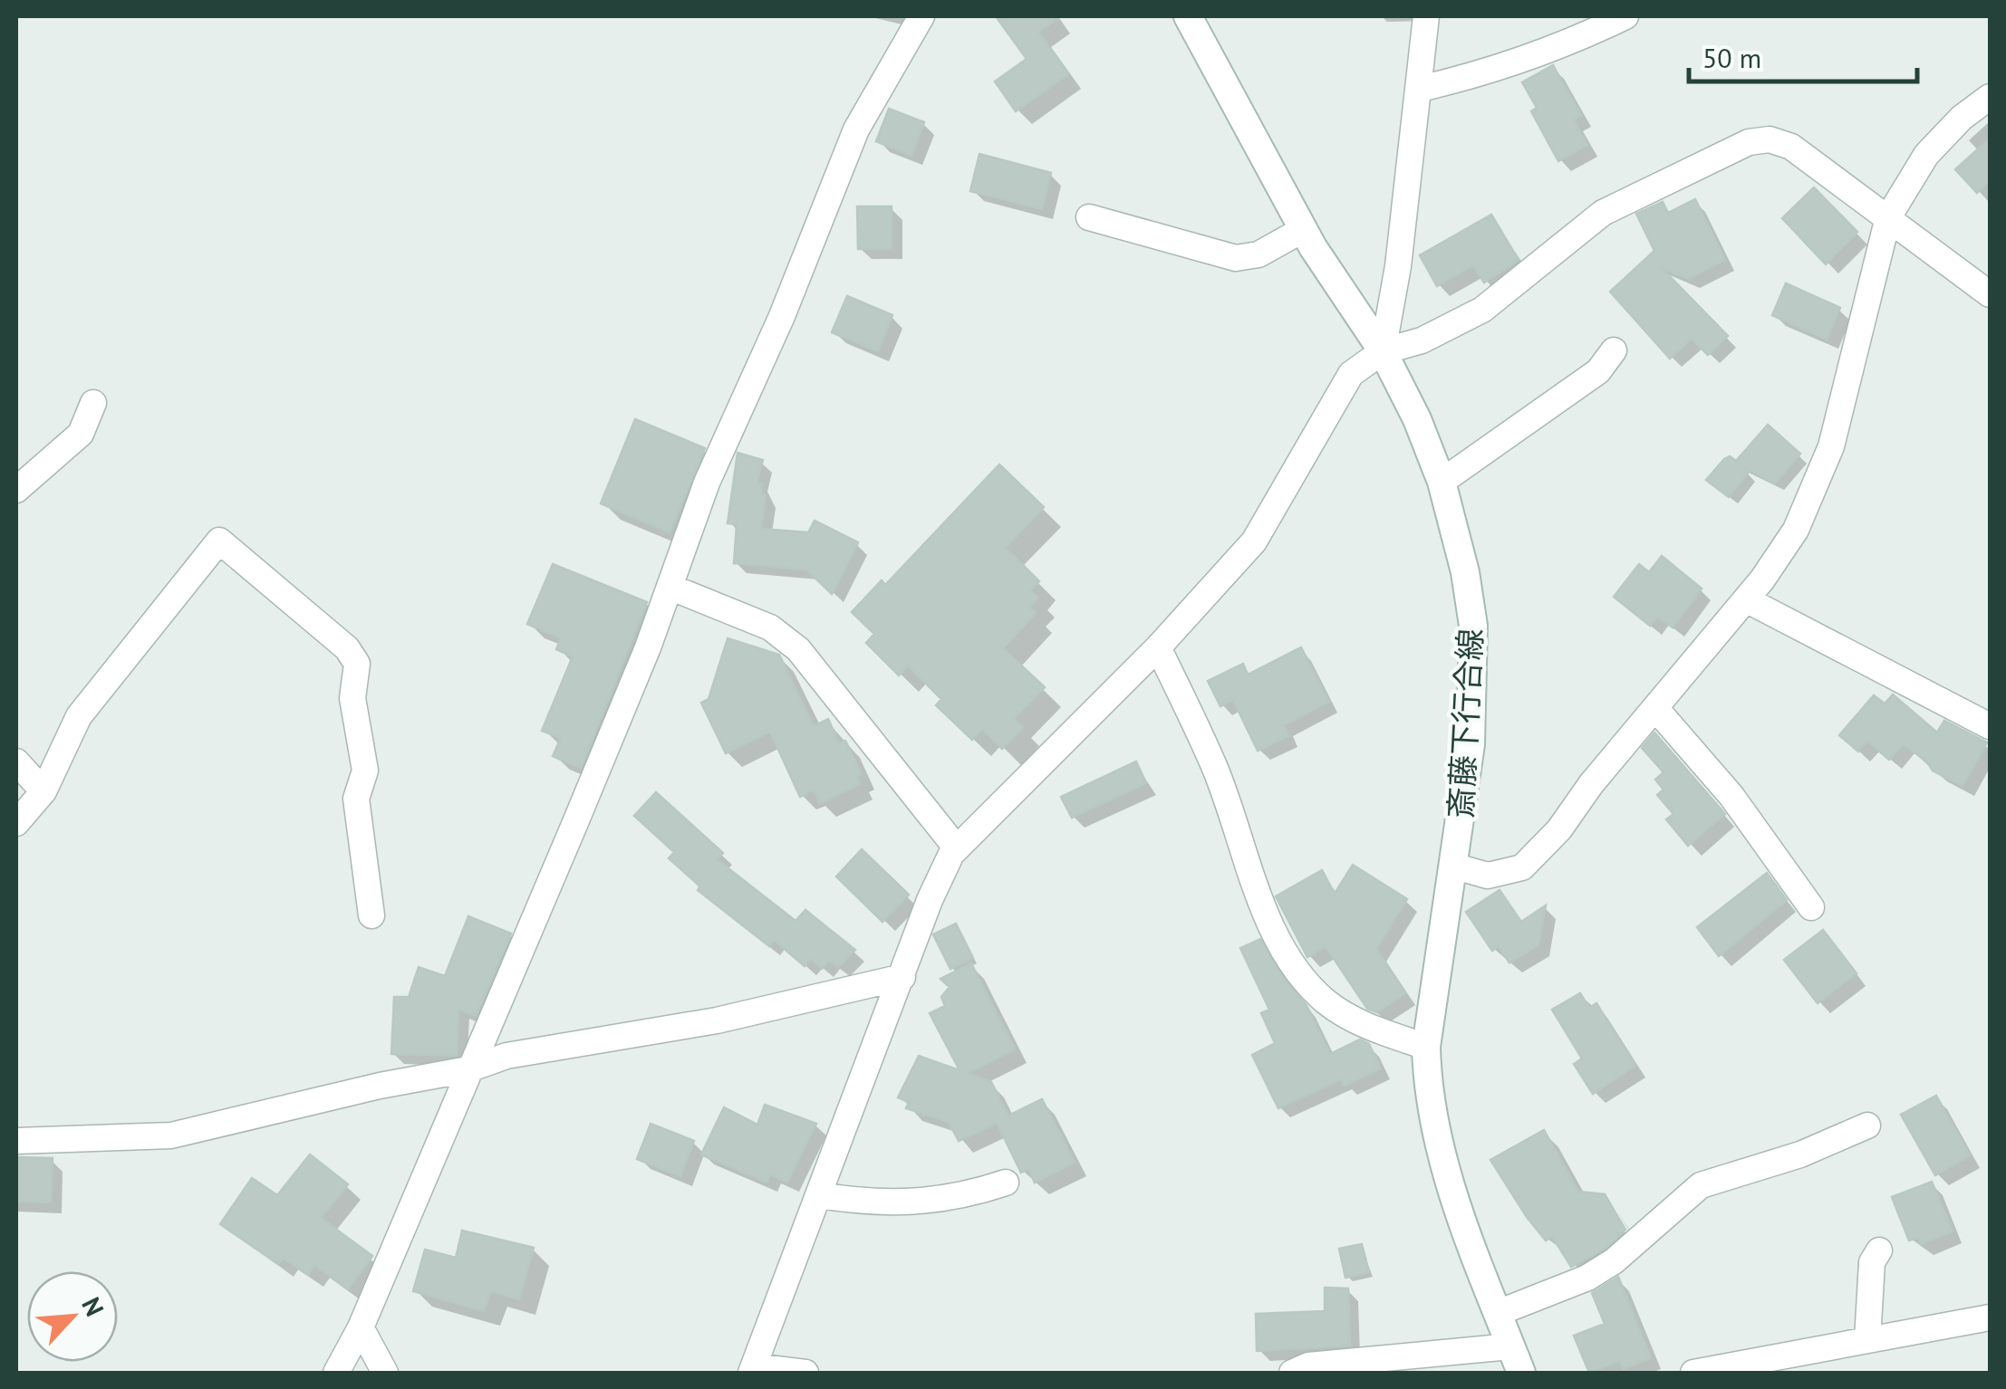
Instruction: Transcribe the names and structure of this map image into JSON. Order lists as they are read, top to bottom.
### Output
{
  "streets": {
    "main road": ["斎藤下行合線"]
  },
  "scale_bar": "50 m",
  "north": "top right"
}
